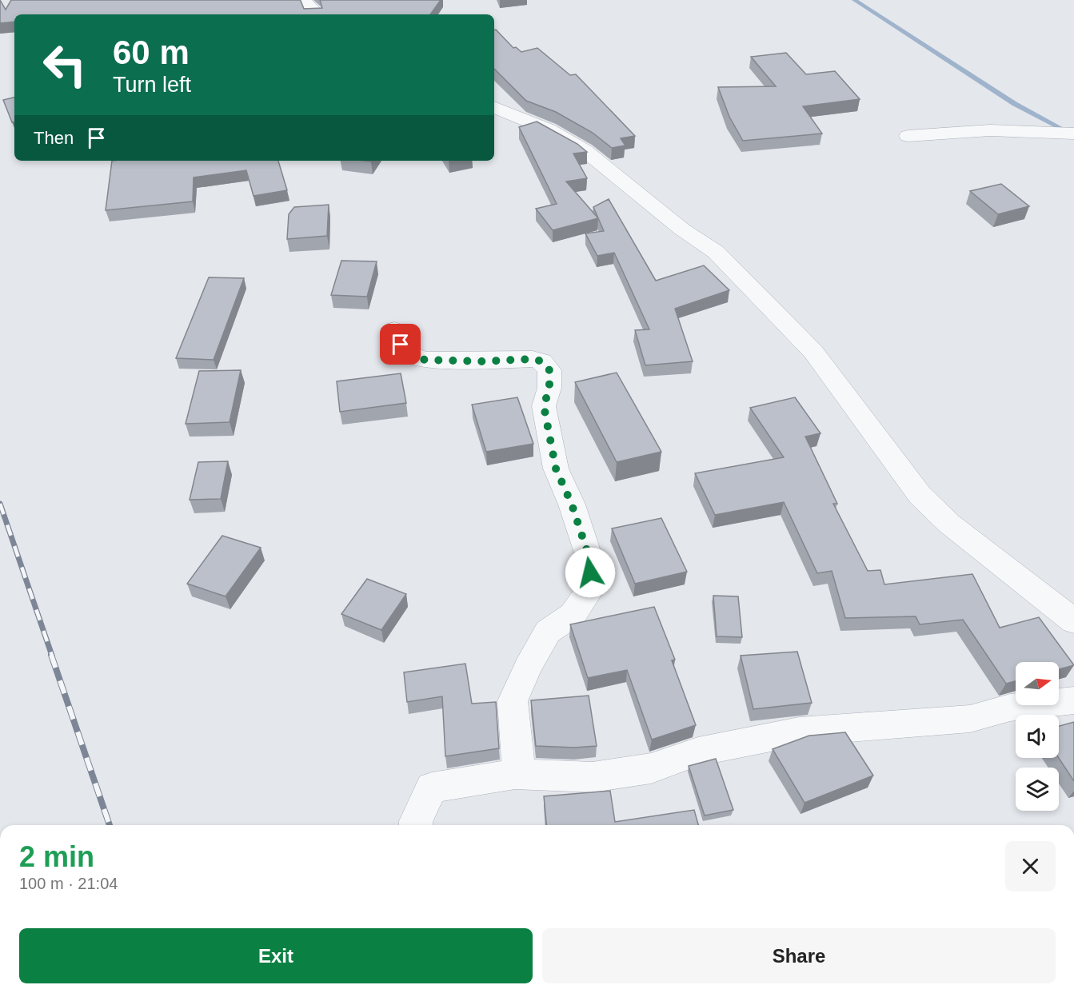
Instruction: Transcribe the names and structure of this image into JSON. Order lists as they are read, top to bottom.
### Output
{
  "north": "right",
  "page": {
    "turn": ["60 m", "Turn left"],
    "then": "Then",
    "heading": ["2 min", "100 m · 21:04"],
    "buttons": ["Exit", "Share"]
  }
}
